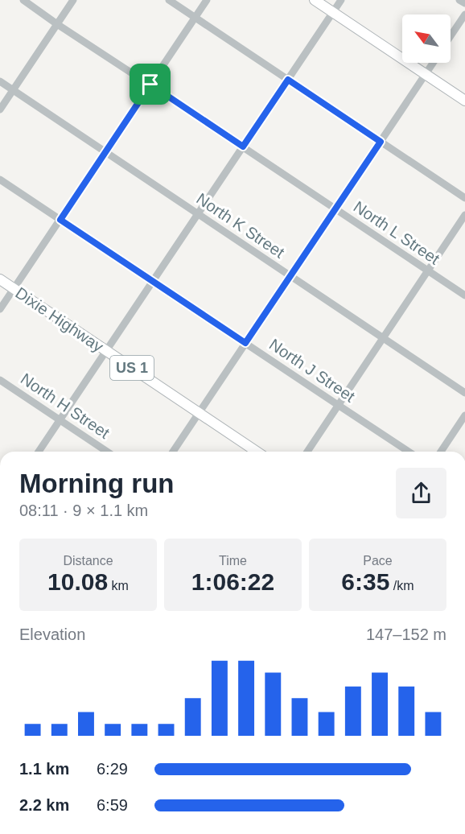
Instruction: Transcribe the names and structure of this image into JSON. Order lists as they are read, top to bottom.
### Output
{
  "streets": {
    "main road": ["Dixie Highway", "US 1"],
    "street": [
      "North K Street",
      "North L Street",
      "North J Street",
      "North H Street"
    ]
  },
  "north": "top left",
  "page": {
    "heading": ["Morning run", "08:11 · 9 × 1.1 km"],
    "stats": [
      ["Distance", "10.08 km"],
      ["Time", "1:06:22"],
      ["Pace", "6:35 /km"]
    ],
    "chart": ["Elevation", "147–152 m"],
    "list": [
      {
        "name": "1.1 km",
        "note": "6:29"
      },
      {
        "name": "2.2 km",
        "note": "6:59"
      }
    ]
  }
}
